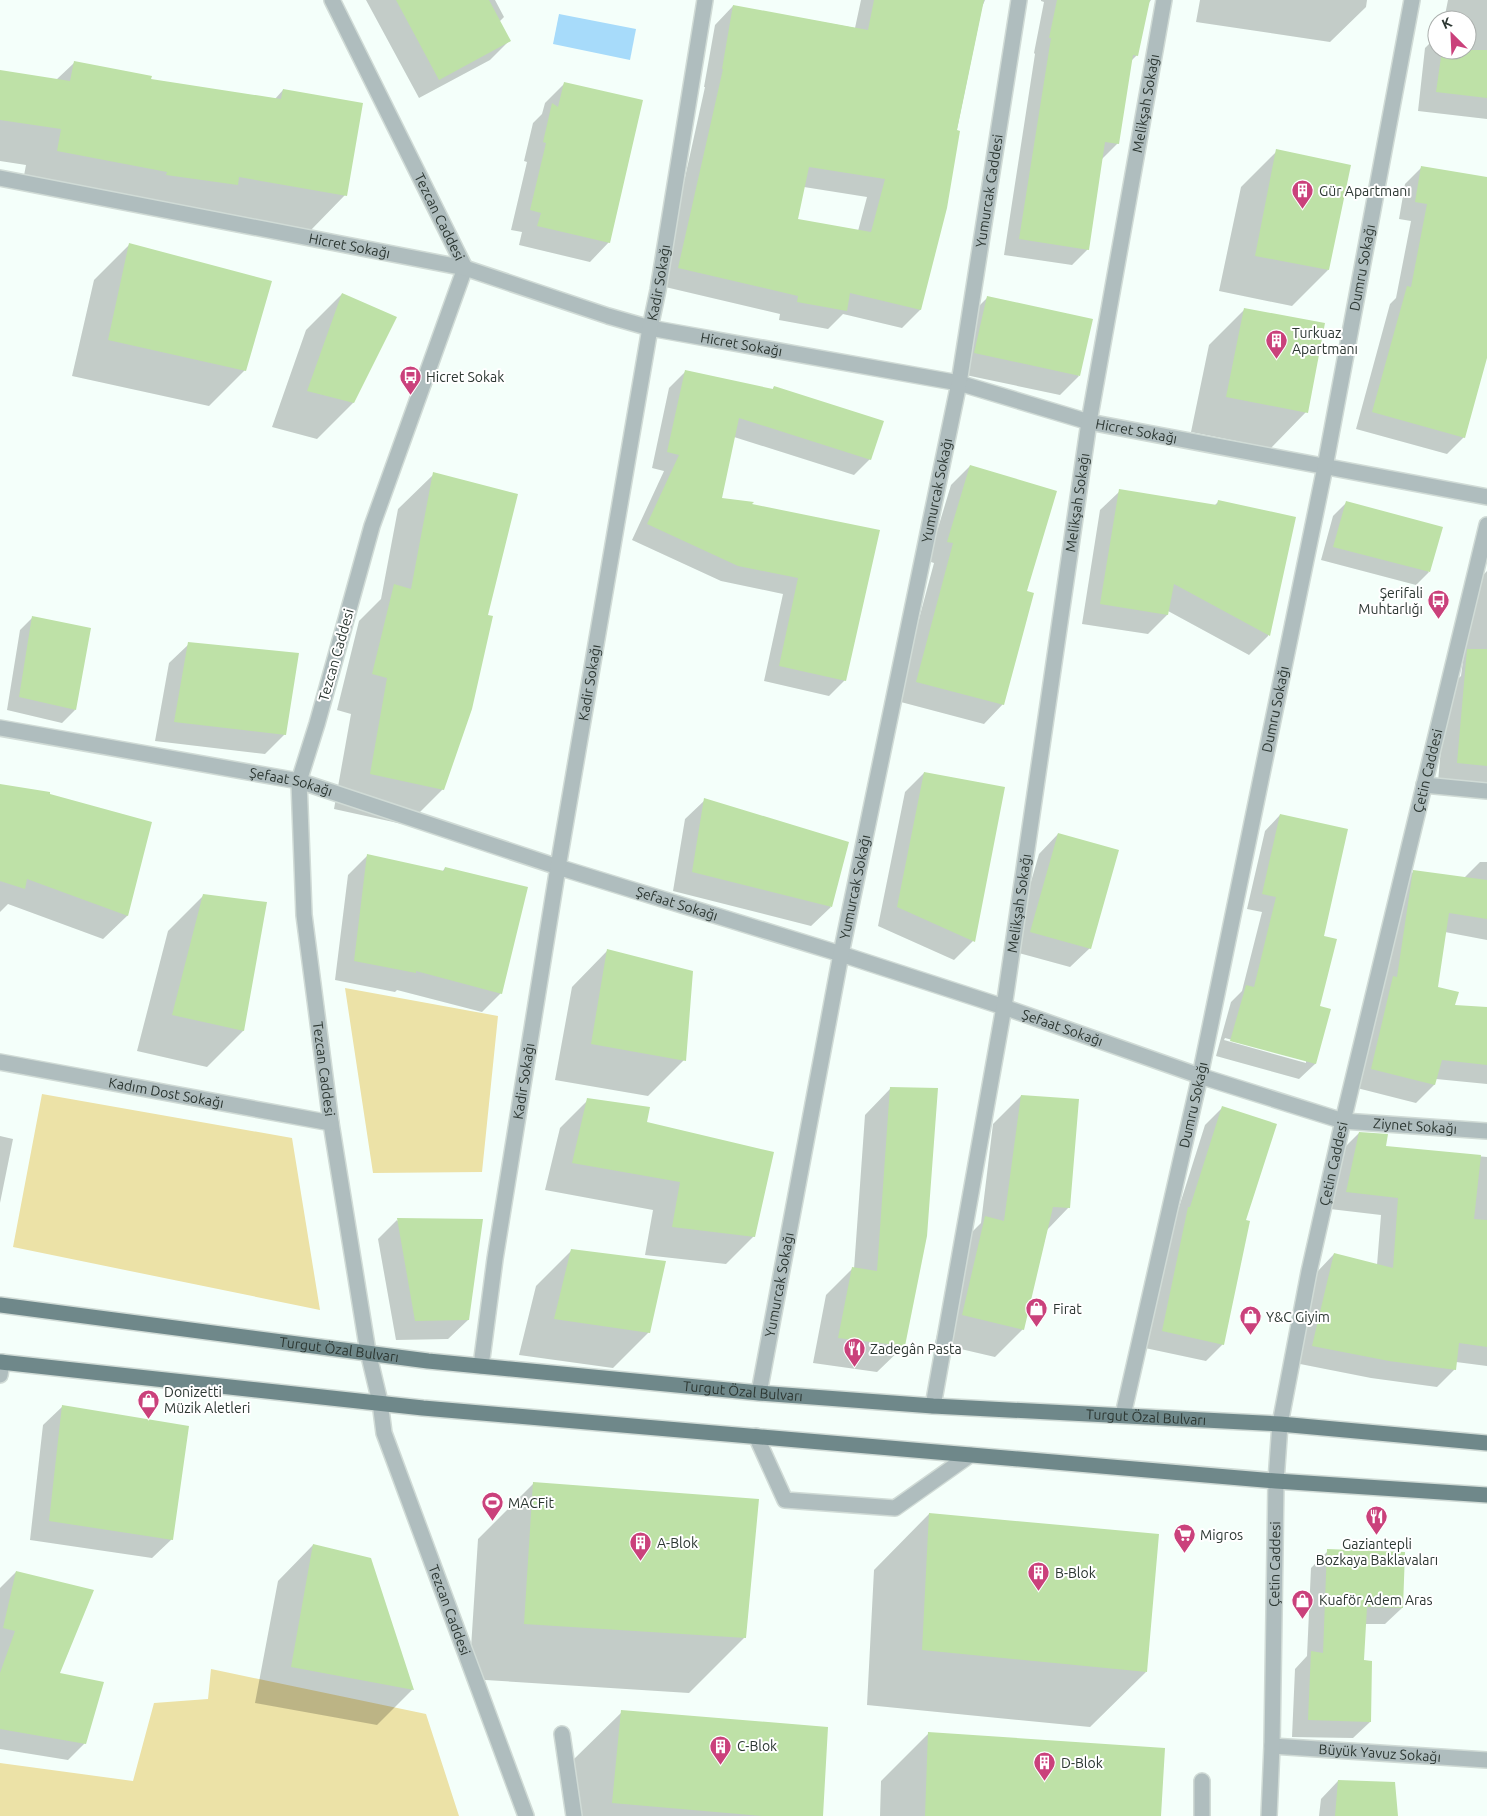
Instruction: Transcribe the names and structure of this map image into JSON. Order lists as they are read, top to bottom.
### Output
{
  "streets": {
    "main road": ["Turgut Özal Bulvarı"],
    "street": [
      "Melikşah Sokağı",
      "Yumurcak Caddesi",
      "Tezcan Caddesi",
      "Hicret Sokağı",
      "Dumru Sokağı",
      "Kadir Sokağı",
      "Yumurcak Sokağı",
      "Çetin Caddesi",
      "Şefaat Sokağı",
      "Kadım Dost Sokağı",
      "Ziynet Sokağı",
      "Büyük Yavuz Sokağı"
    ]
  },
  "crossings": [
    ["Melikşah Sokağı", "Hicret Sokağı"],
    ["Melikşah Sokağı", "Şefaat Sokağı"],
    ["Yumurcak Caddesi", "Hicret Sokağı"],
    ["Yumurcak Caddesi", "Yumurcak Sokağı"],
    ["Tezcan Caddesi", "Hicret Sokağı"],
    ["Tezcan Caddesi", "Şefaat Sokağı"],
    ["Tezcan Caddesi", "Kadım Dost Sokağı"],
    ["Tezcan Caddesi", "Turgut Özal Bulvarı"],
    ["Hicret Sokağı", "Dumru Sokağı"],
    ["Hicret Sokağı", "Kadir Sokağı"],
    ["Hicret Sokağı", "Yumurcak Sokağı"],
    ["Dumru Sokağı", "Şefaat Sokağı"],
    ["Dumru Sokağı", "Turgut Özal Bulvarı"],
    ["Kadir Sokağı", "Şefaat Sokağı"],
    ["Kadir Sokağı", "Turgut Özal Bulvarı"],
    ["Yumurcak Sokağı", "Şefaat Sokağı"],
    ["Yumurcak Sokağı", "Turgut Özal Bulvarı"],
    ["Çetin Caddesi", "Şefaat Sokağı"],
    ["Çetin Caddesi", "Ziynet Sokağı"],
    ["Çetin Caddesi", "Turgut Özal Bulvarı"],
    ["Çetin Caddesi", "Büyük Yavuz Sokağı"],
    ["Şefaat Sokağı", "Ziynet Sokağı"]
  ],
  "places": {
    "building": [
      "Gür Apartmanı",
      "Turkuaz Apartmanı",
      "A-Blok",
      "B-Blok",
      "C-Blok",
      "D-Blok"
    ],
    "bus stop": ["Hicret Sokak", "Şerifali Muhtarlığı"],
    "shop": [
      "Firat",
      "Y&C Giyim",
      "Donizetti Müzik Aletleri",
      "Kuaför Adem Aras"
    ],
    "restaurant": ["Zadegân Pasta", "Gaziantepli Bozkaya Baklavaları"],
    "sports": ["MACFit"],
    "supermarket": ["Migros"]
  },
  "north": "top left"
}
